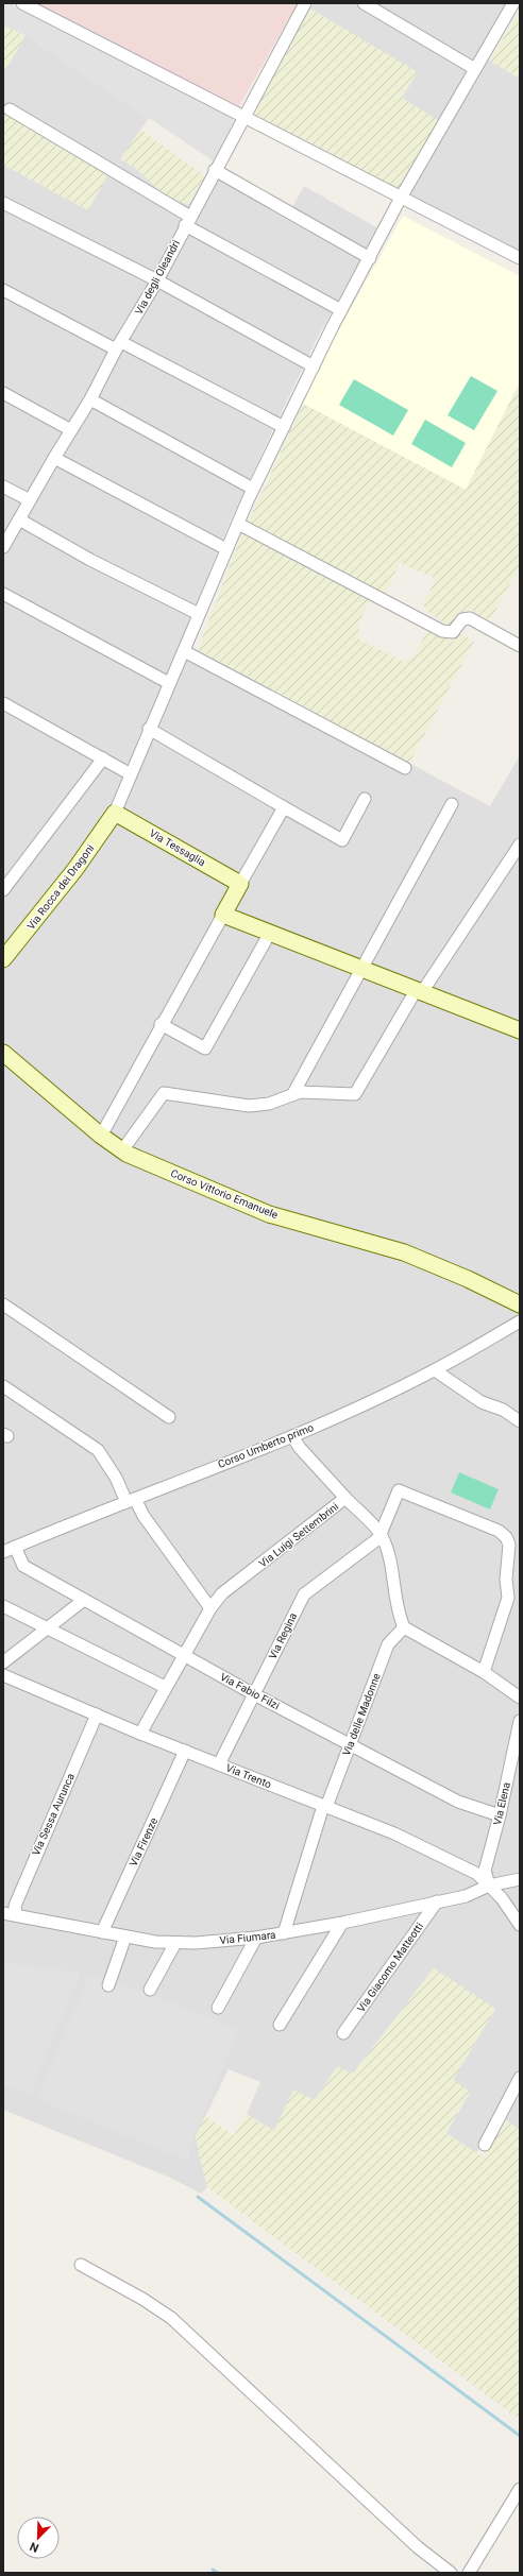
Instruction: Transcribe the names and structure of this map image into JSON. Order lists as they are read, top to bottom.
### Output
{
  "streets": {
    "street": [
      "Via degli Oleandri",
      "Via Tessaglia",
      "Via Rocca dei Dragoni",
      "Corso Vittorio Emanuele",
      "Corso Umberto primo",
      "Via Luigi Settembrini",
      "Via Regina",
      "Via Fabio Filzi",
      "Via delle Madonne",
      "Via Trento",
      "Via Elena",
      "Via Sessa Aurunca",
      "Via Firenze",
      "Via Fiumara",
      "Via Giacomo Matteotti"
    ]
  },
  "crossings": [
    ["Via Tessaglia", "Via Rocca dei Dragoni"],
    ["Corso Umberto primo", "Via Luigi Settembrini"],
    ["Corso Umberto primo", "Via Fabio Filzi"],
    ["Via Luigi Settembrini", "Via Fabio Filzi"],
    ["Via Luigi Settembrini", "Via Trento"],
    ["Via Regina", "Via Fabio Filzi"],
    ["Via Regina", "Via Trento"],
    ["Via Fabio Filzi", "Via delle Madonne"],
    ["Via Fabio Filzi", "Via Elena"],
    ["Via delle Madonne", "Via Trento"],
    ["Via delle Madonne", "Via Fiumara"],
    ["Via Trento", "Via Elena"],
    ["Via Trento", "Via Sessa Aurunca"],
    ["Via Trento", "Via Firenze"],
    ["Via Trento", "Via Fiumara"],
    ["Via Elena", "Via Fiumara"],
    ["Via Sessa Aurunca", "Via Fiumara"],
    ["Via Firenze", "Via Fiumara"],
    ["Via Fiumara", "Via Giacomo Matteotti"]
  ],
  "north": "bottom left"
}
